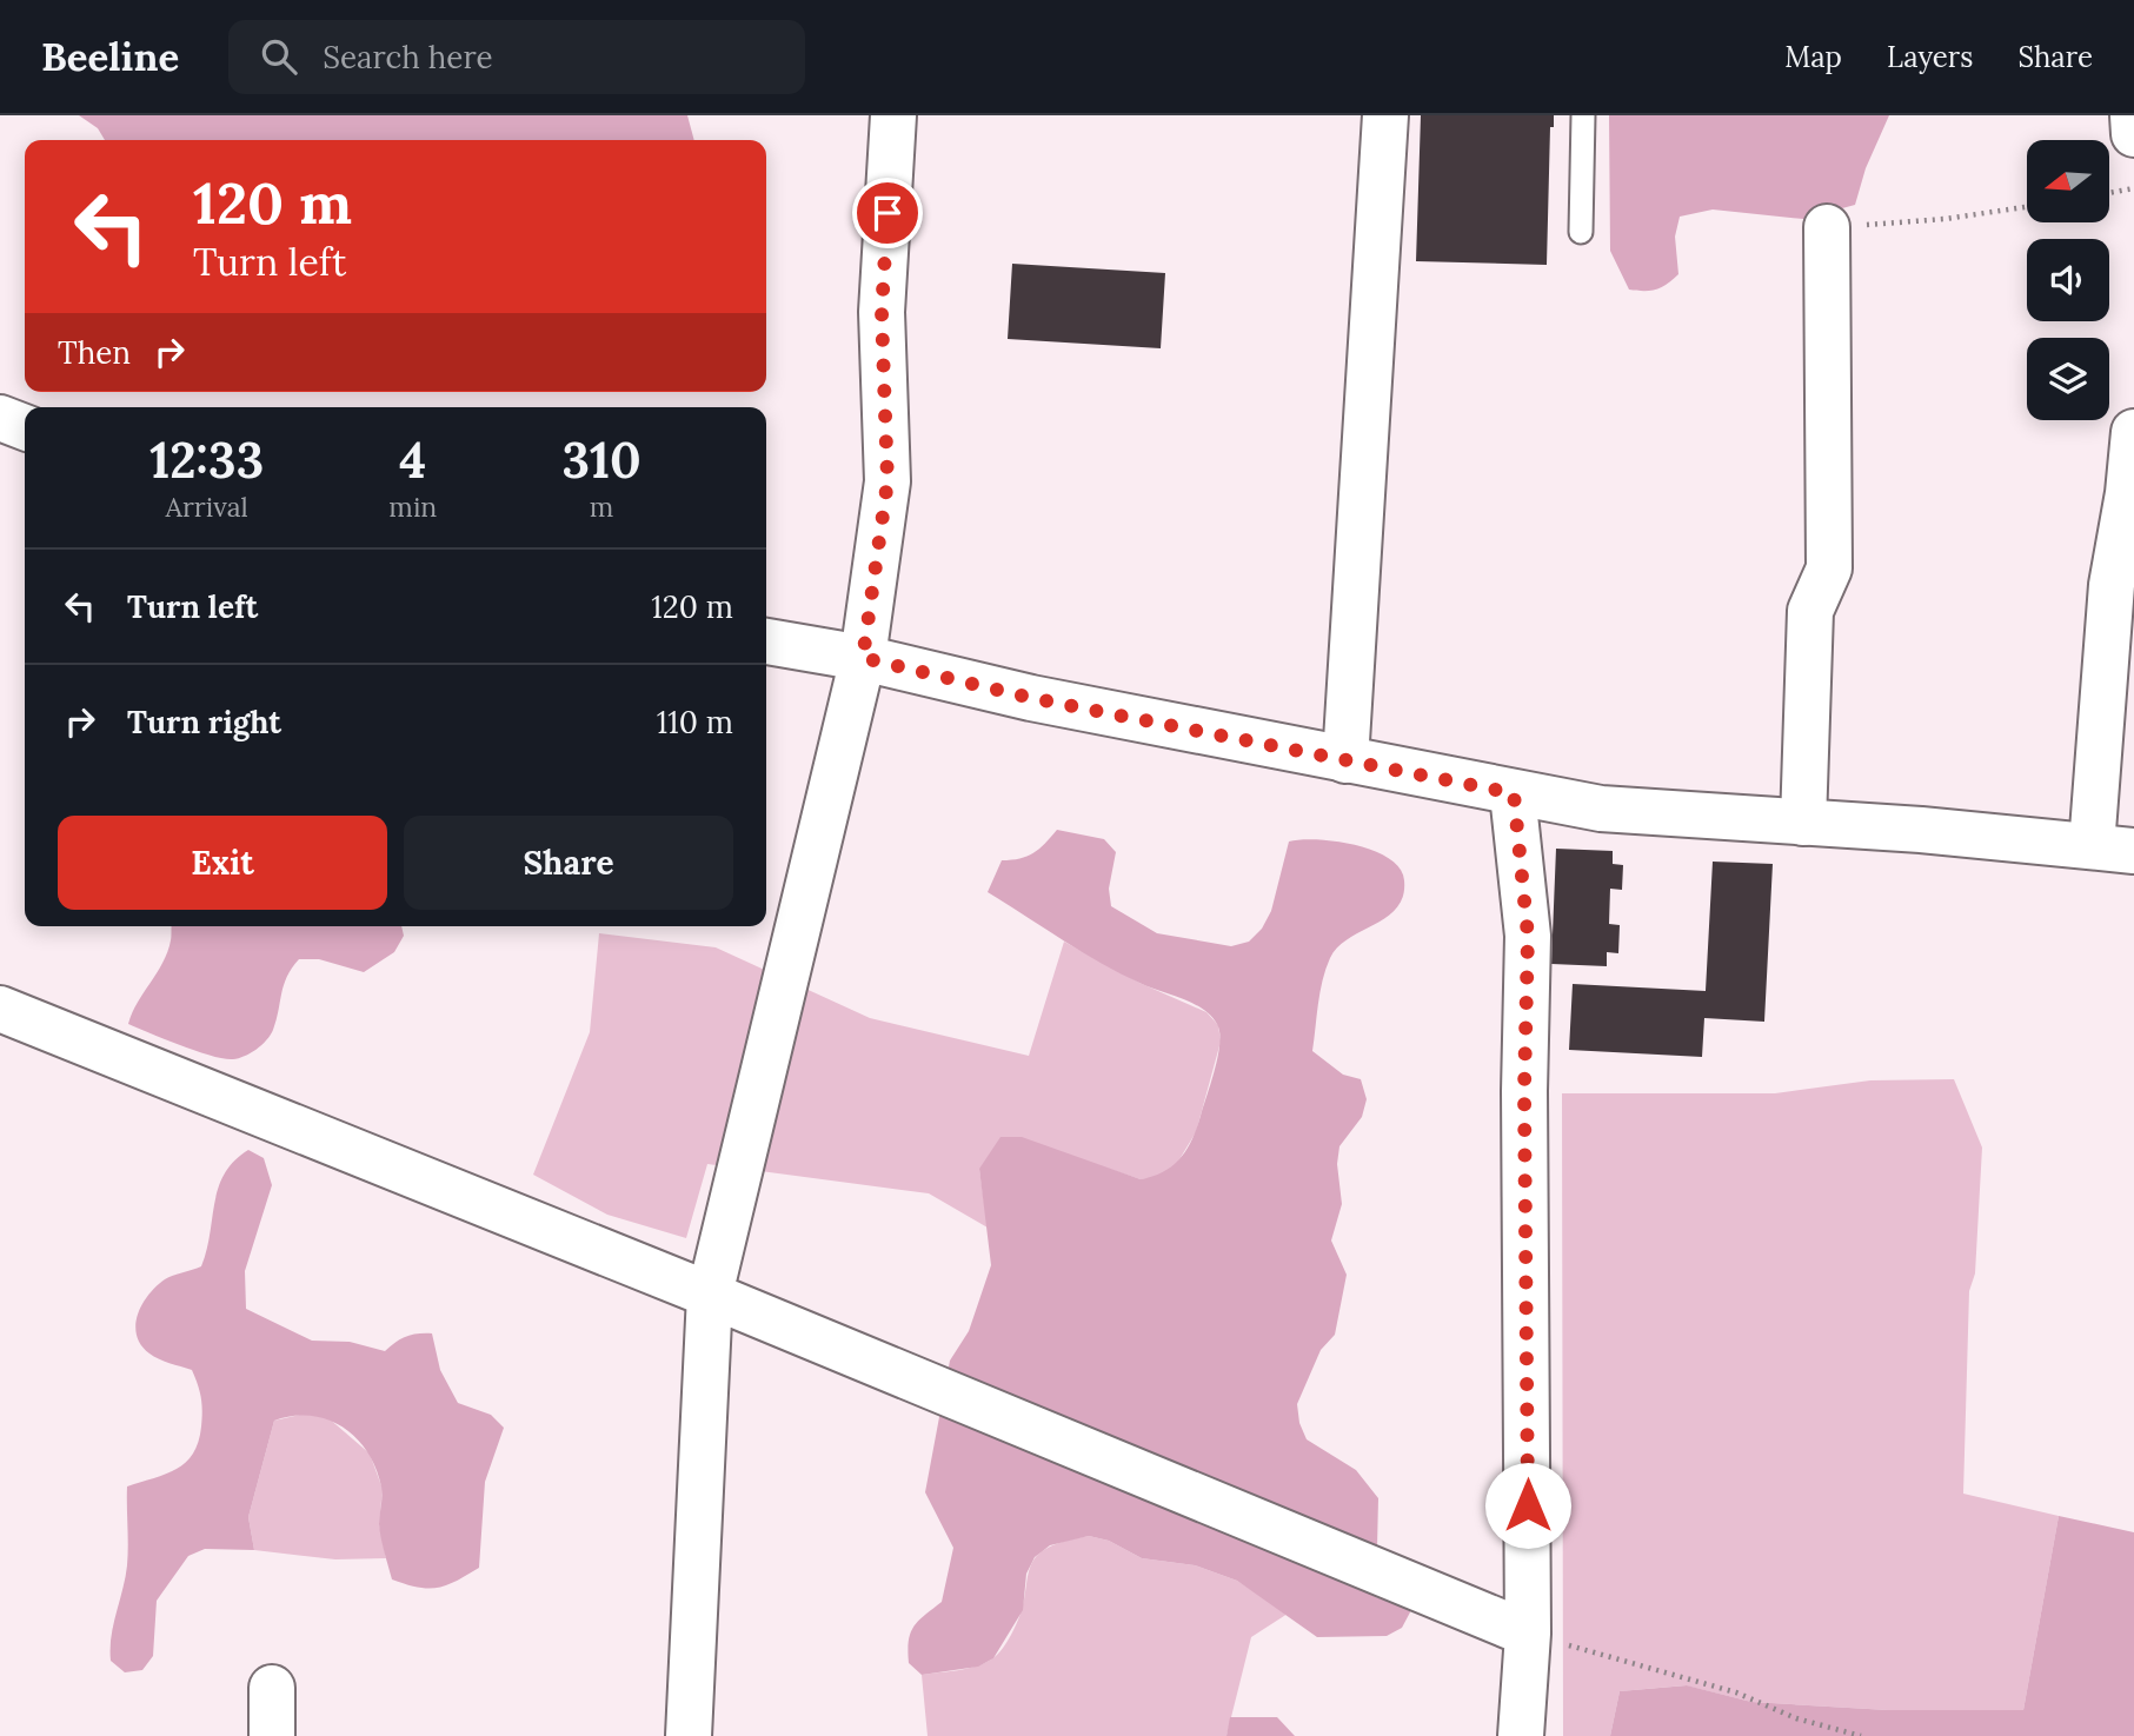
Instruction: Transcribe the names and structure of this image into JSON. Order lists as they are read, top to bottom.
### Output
{
  "north": "left",
  "page": {
    "header": "Beeline",
    "search": "Search here",
    "nav": ["Map", "Layers", "Share"],
    "turn": ["120 m", "Turn left"],
    "then": "Then",
    "eta": [
      "12:33",
      "Arrival",
      "4",
      "min",
      "310",
      "m"
    ],
    "list": [
      {
        "name": "Turn left",
        "value": "120 m"
      },
      {
        "name": "Turn right",
        "value": "110 m"
      }
    ],
    "buttons": ["Exit", "Share"]
  }
}
